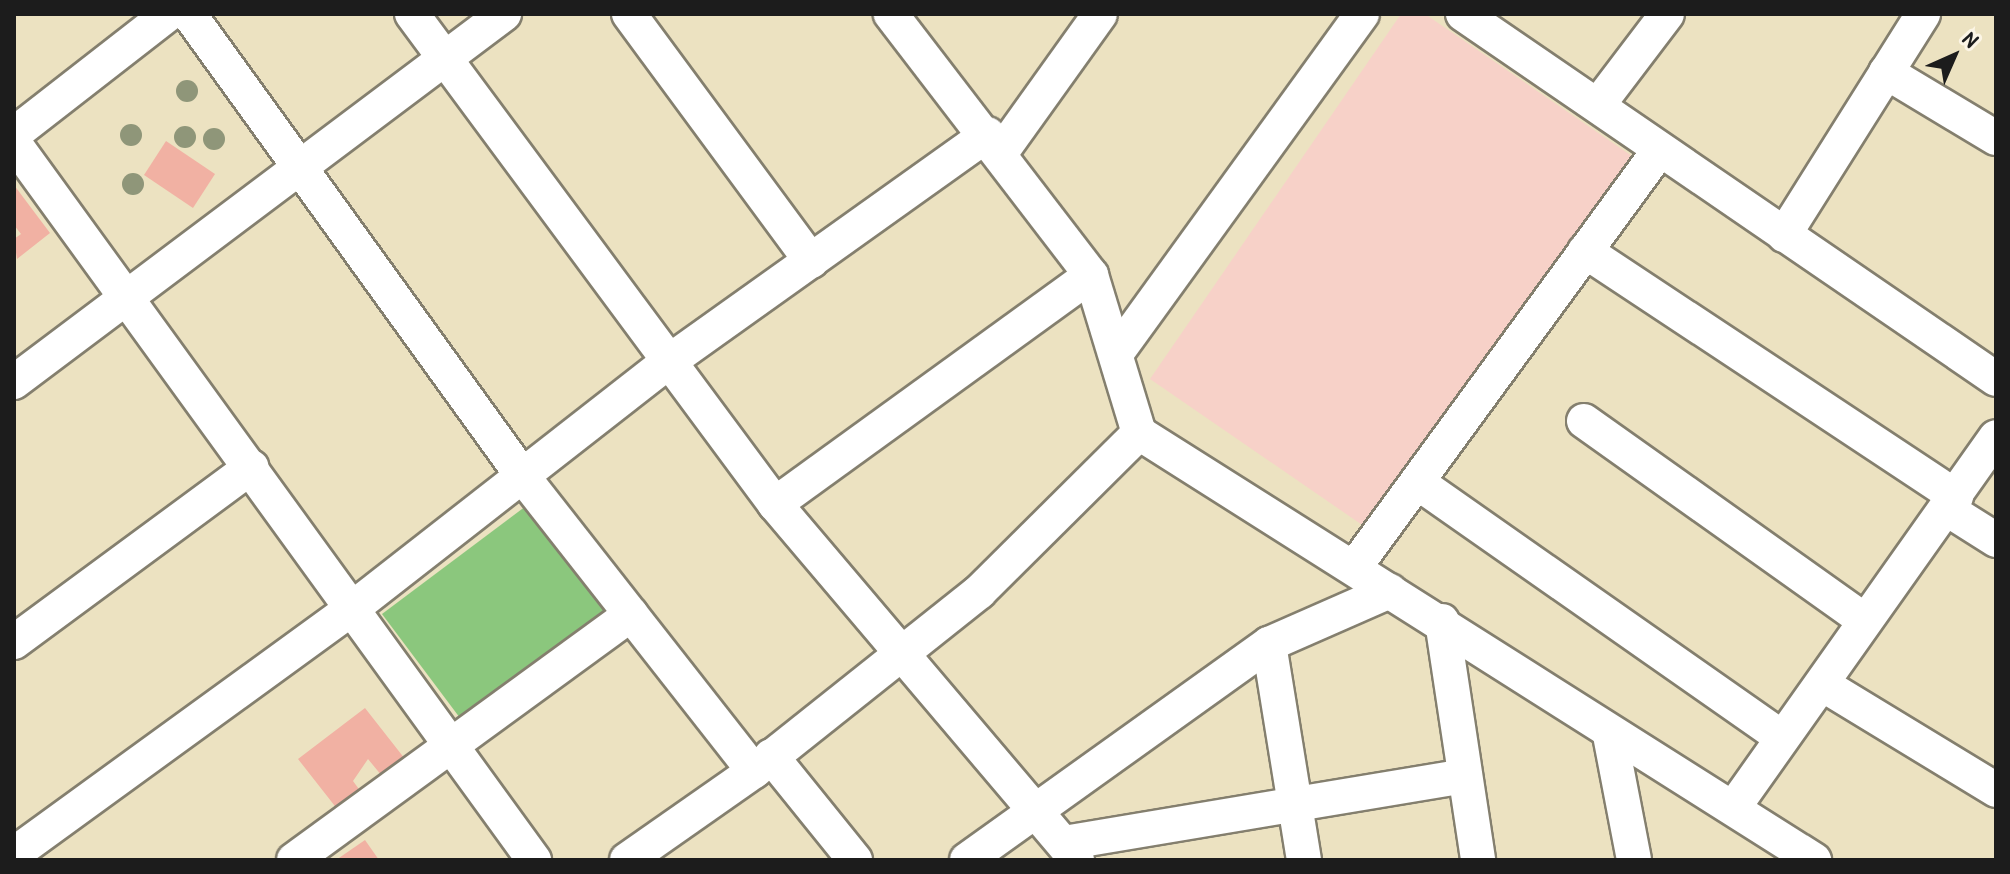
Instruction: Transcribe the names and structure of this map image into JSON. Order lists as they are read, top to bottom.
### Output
{
  "north": "top right"
}
